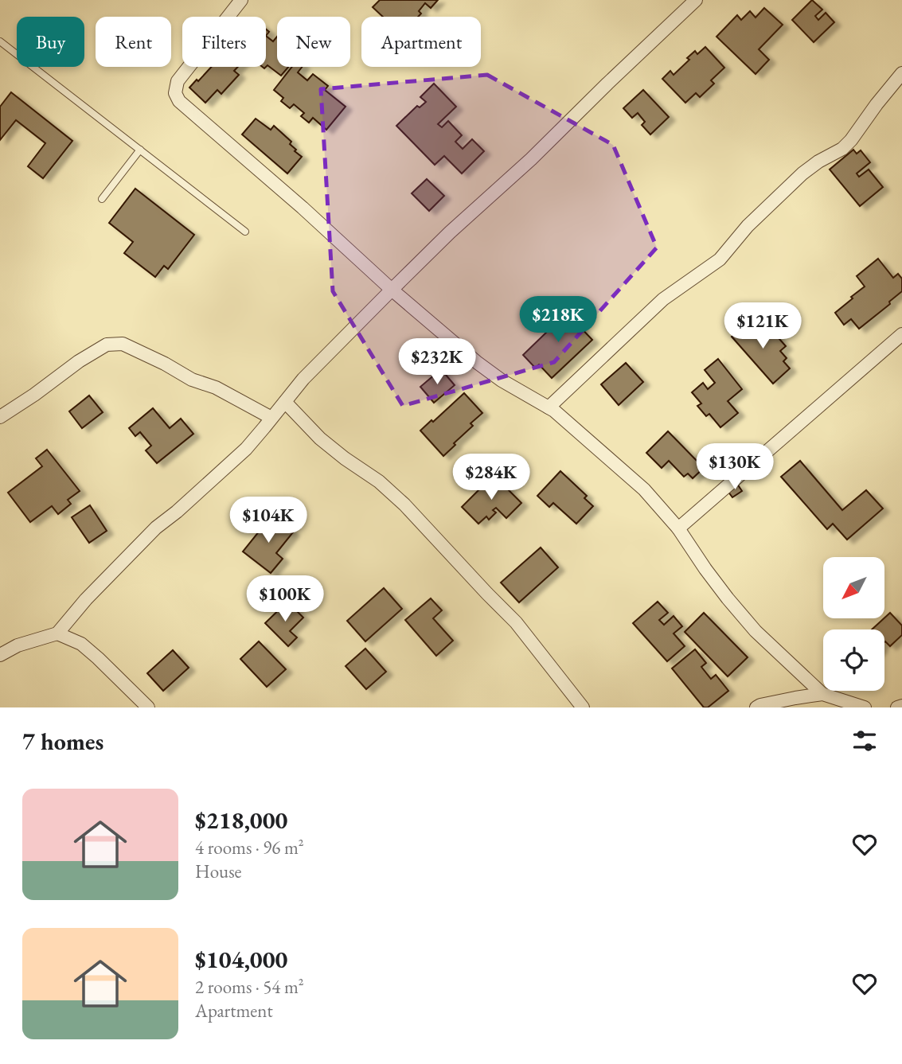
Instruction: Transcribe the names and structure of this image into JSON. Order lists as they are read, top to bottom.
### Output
{
  "north": "bottom left",
  "page": {
    "chip": [
      "Buy",
      "Rent",
      "Filters",
      "New",
      "Apartment"
    ],
    "price": [
      "$218K",
      "$121K",
      "$232K",
      "$130K",
      "$284K",
      "$104K",
      "$100K"
    ],
    "heading": "7 homes",
    "list": [
      {
        "name": "$218,000",
        "note": "4 rooms · 96 m² · House"
      },
      {
        "name": "$104,000",
        "note": "2 rooms · 54 m² · Apartment"
      }
    ]
  }
}
